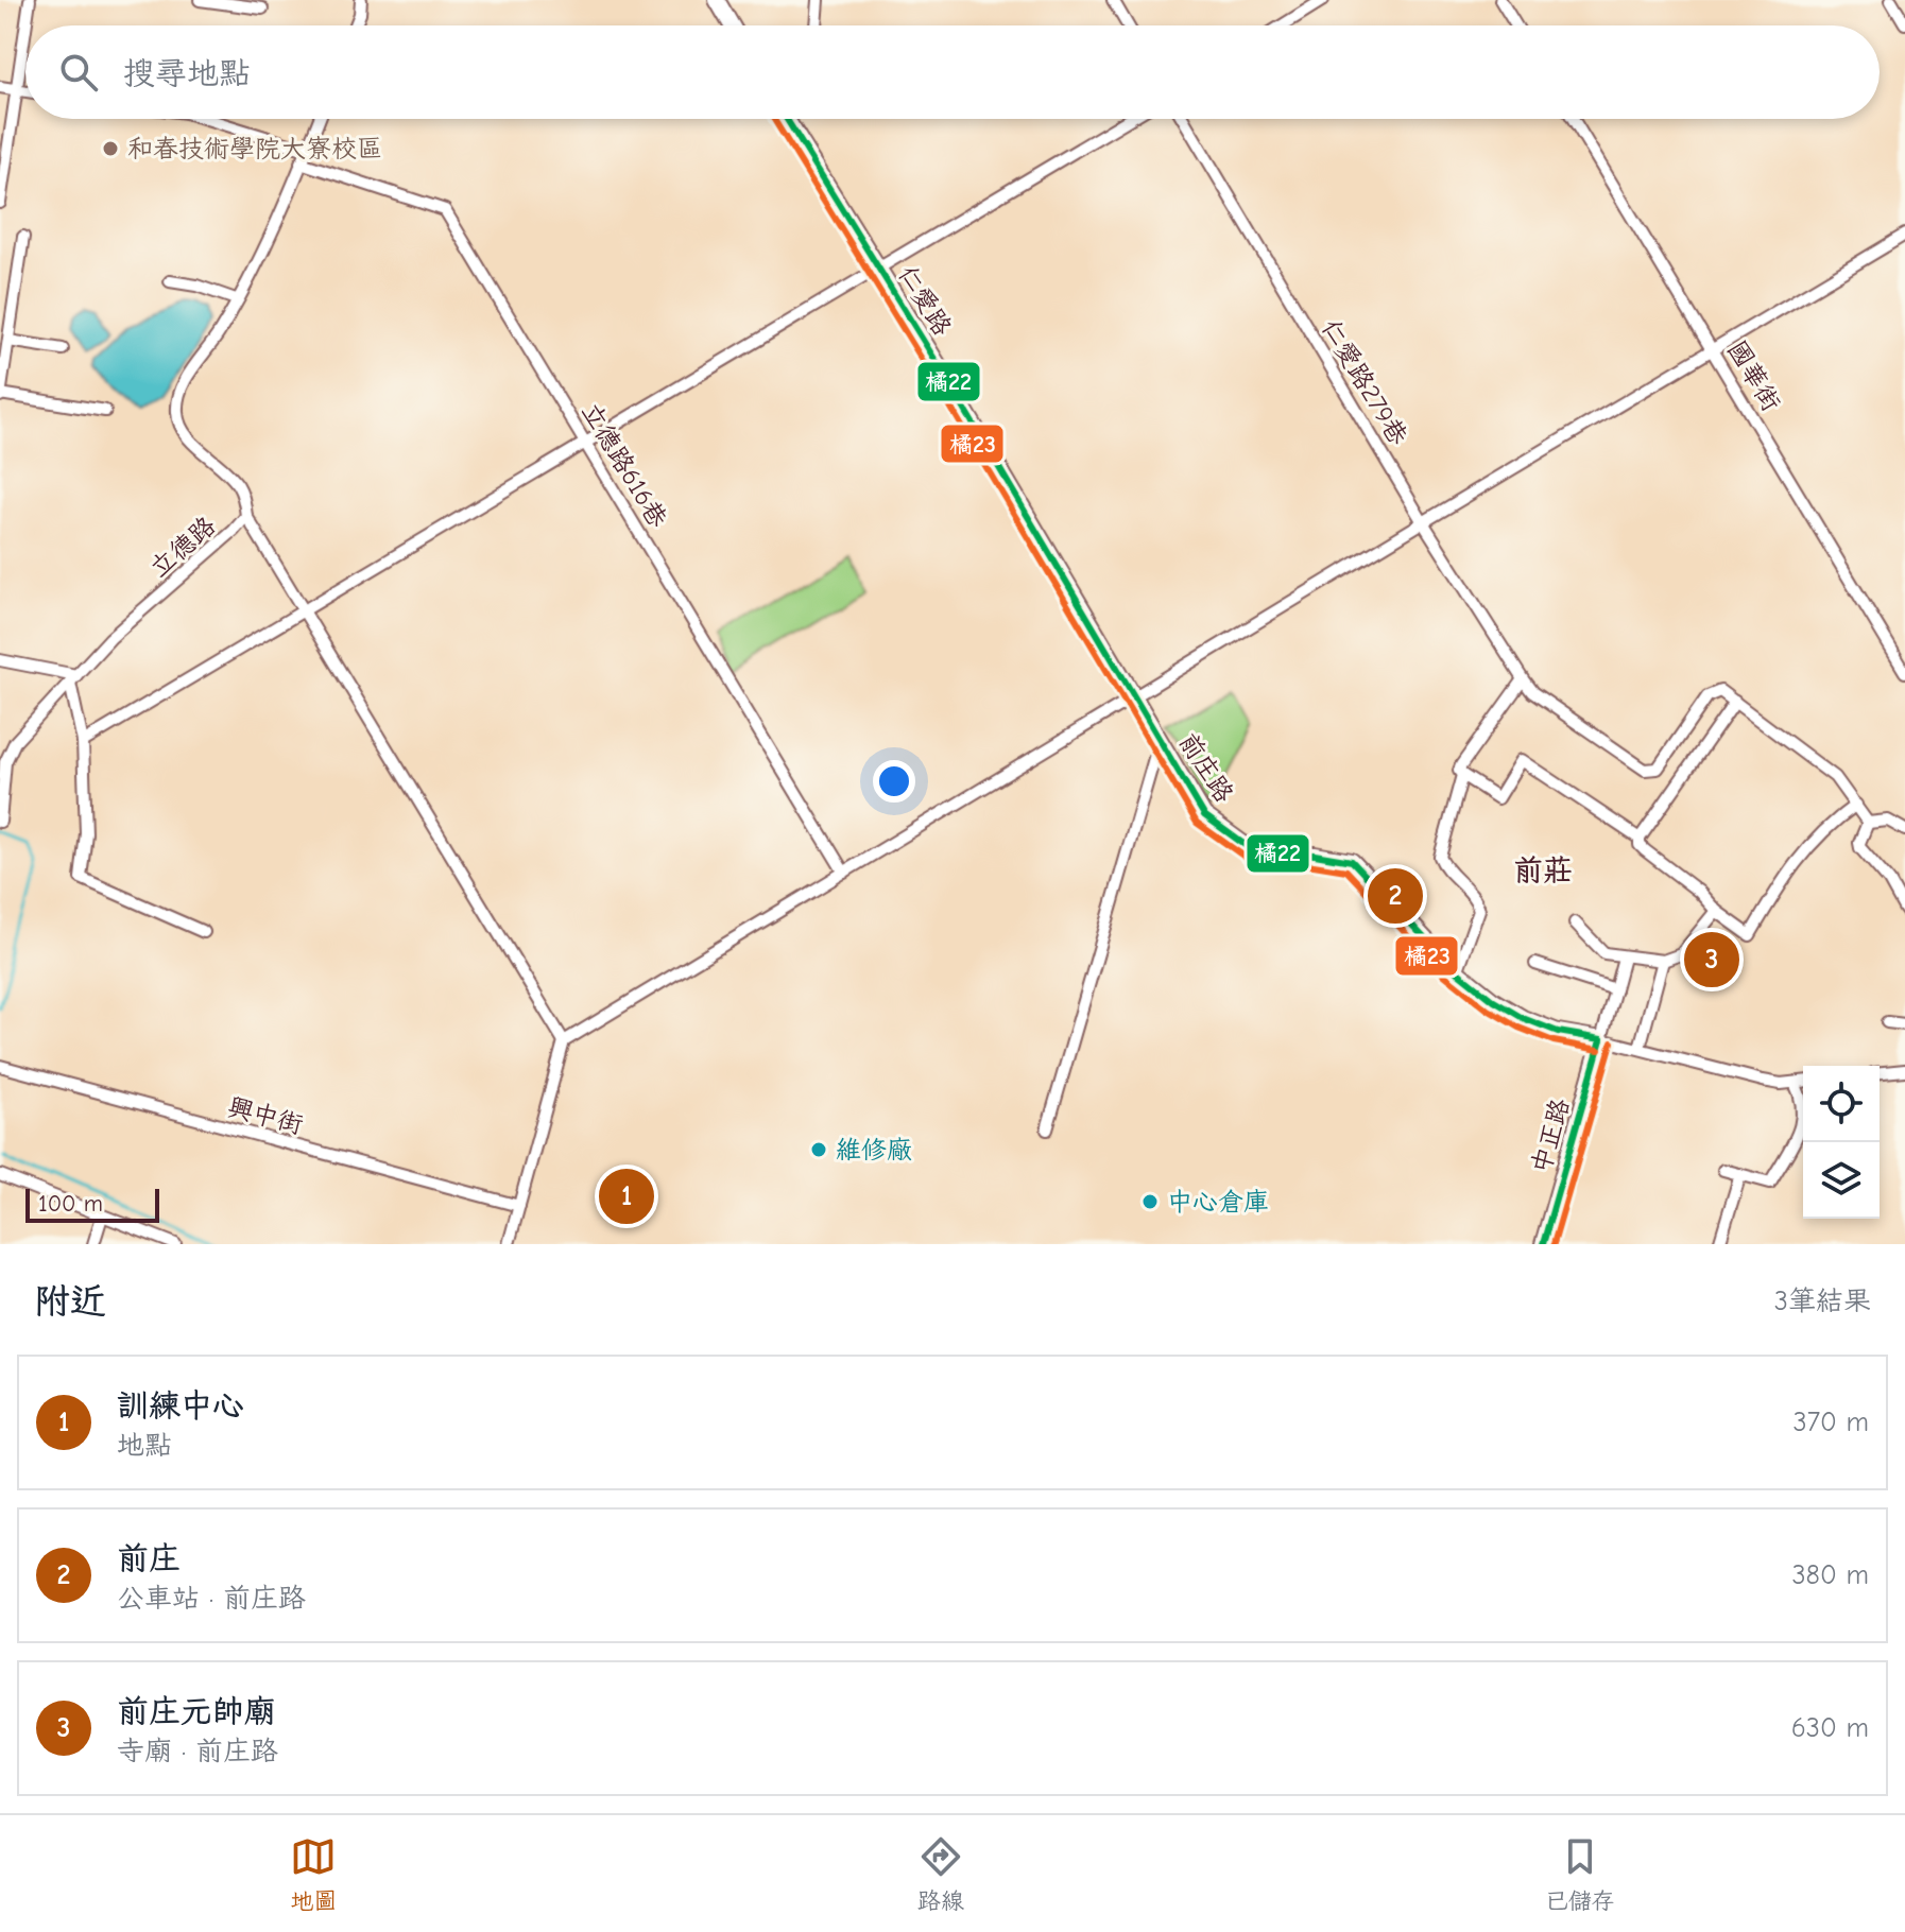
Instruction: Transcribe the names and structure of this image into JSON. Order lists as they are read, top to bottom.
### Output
{
  "streets": {
    "street": [
      "仁愛路",
      "國華街",
      "仁愛路279巷",
      "立德路616巷",
      "立德路",
      "前庄路",
      "興中街",
      "中正路"
    ]
  },
  "crossings": [
    ["仁愛路", "前庄路"],
    ["立德路616巷", "立德路"],
    ["前庄路", "中正路"]
  ],
  "districts": ["前莊"],
  "places": ["和春技術學院大寮校區", "維修廠", "中心倉庫"],
  "lines": ["transit line 橘22", "transit line 橘23"],
  "scale_bar": "100 m",
  "page": {
    "search": "搜尋地點",
    "pins": ["2", "3", "1"],
    "scale": "100 m",
    "heading": ["附近", "3筆結果"],
    "list": [
      {
        "mark": "1",
        "name": "訓練中心",
        "note": "地點",
        "value": "370 m"
      },
      {
        "mark": "2",
        "name": "前庄",
        "note": "公車站 · 前庄路",
        "value": "380 m"
      },
      {
        "mark": "3",
        "name": "前庄元帥廟",
        "note": "寺廟 · 前庄路",
        "value": "630 m"
      }
    ],
    "nav": ["地圖", "路線", "已儲存"]
  }
}
